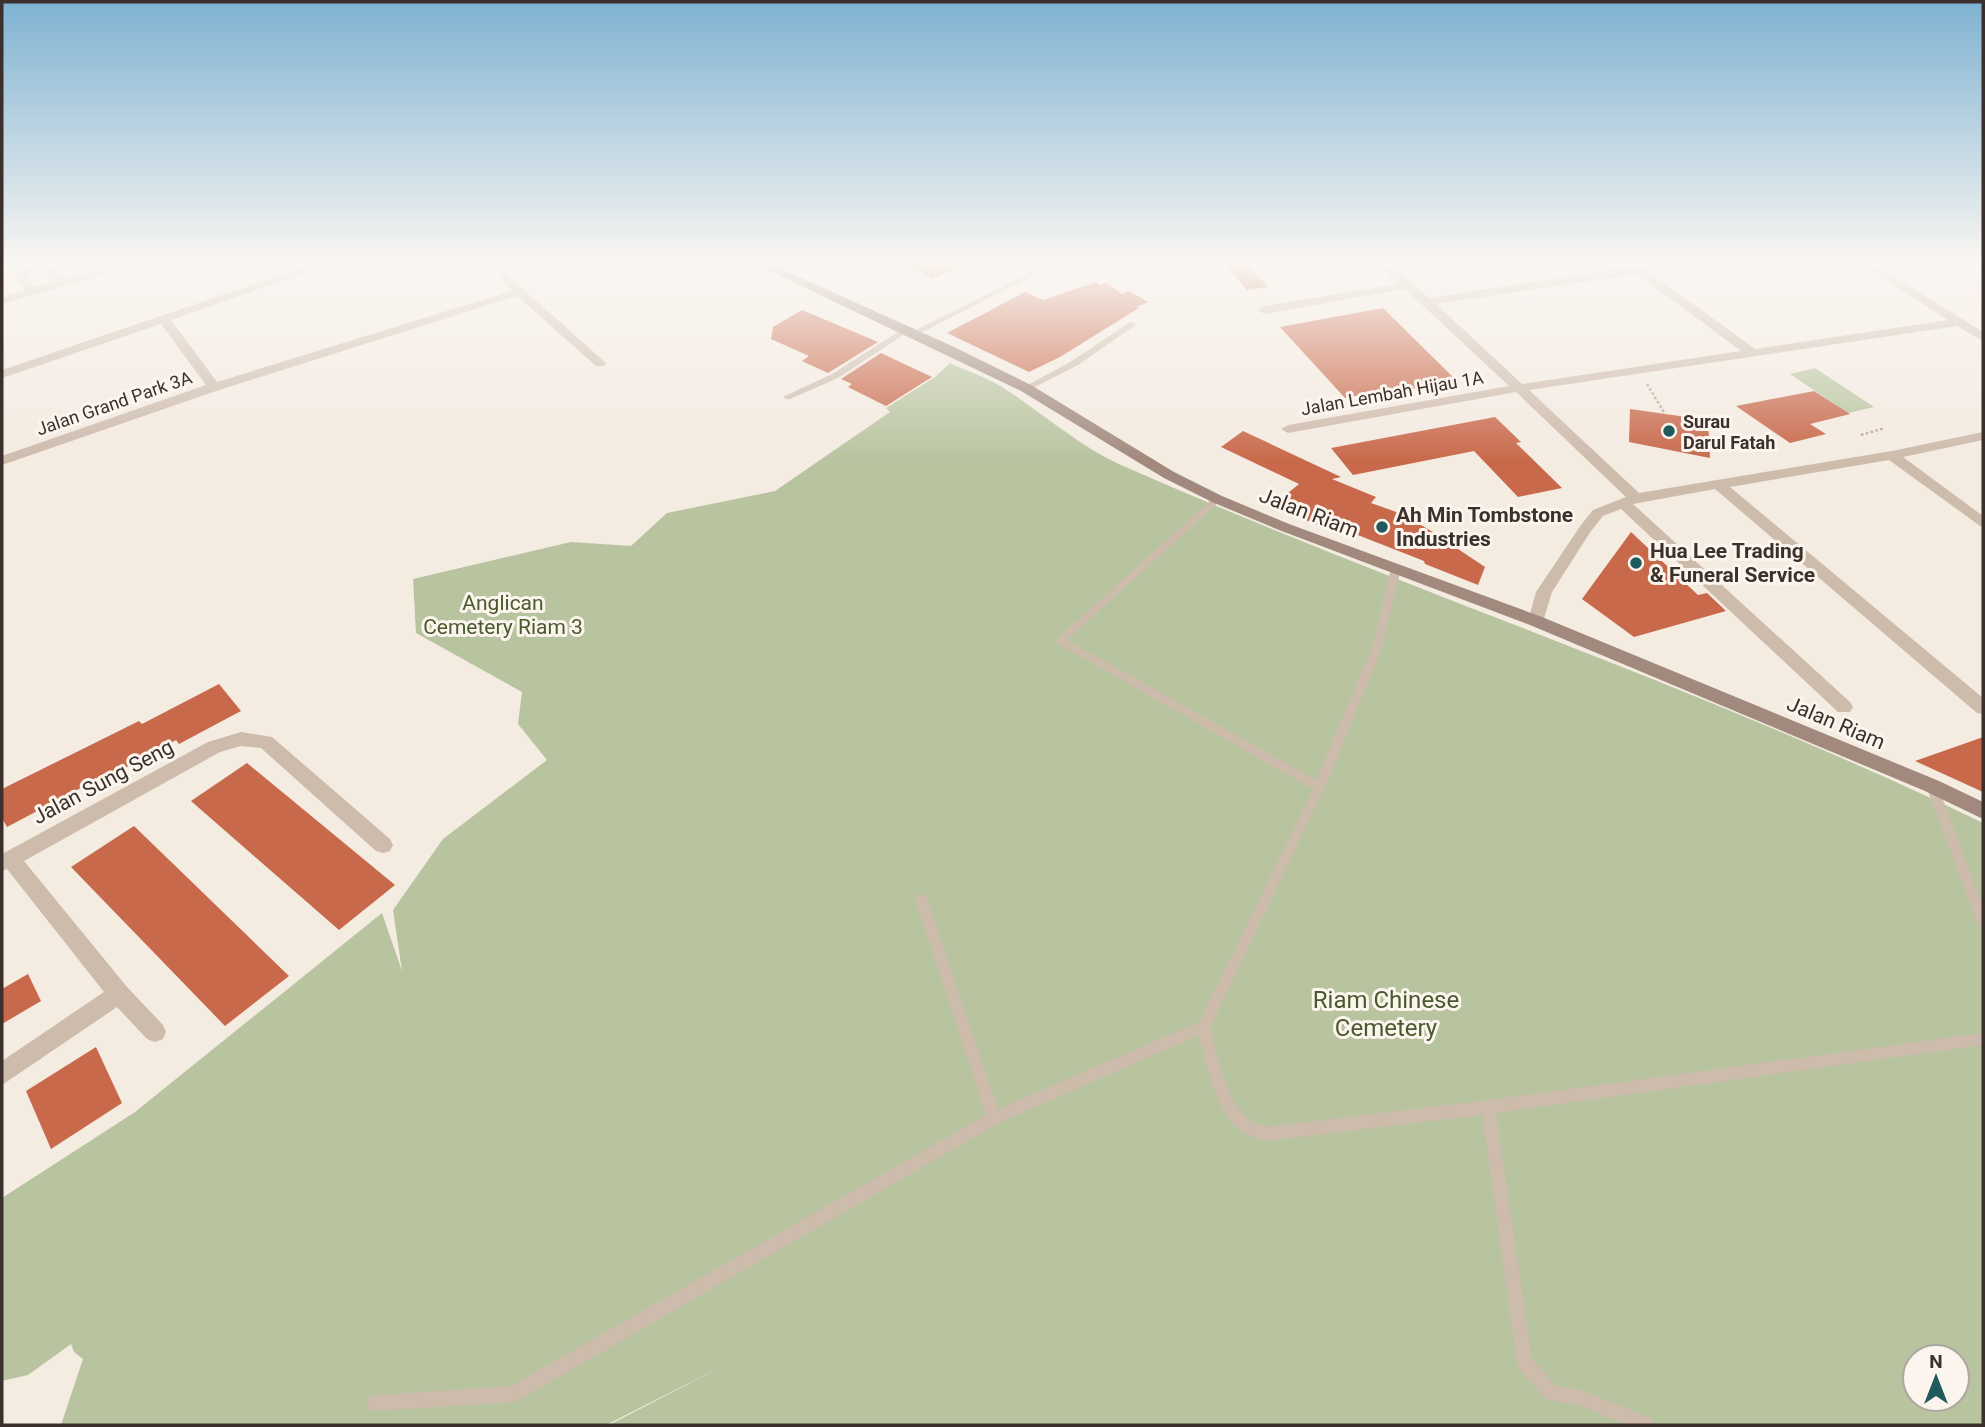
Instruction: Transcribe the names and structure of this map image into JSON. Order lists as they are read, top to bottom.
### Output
{
  "streets": {
    "main road": ["Jalan Riam"],
    "street": ["Jalan Lembah Hijau 1A", "Jalan Grand Park 3A", "Jalan Sung Seng"]
  },
  "parks": ["Anglican Cemetery Riam 3", "Riam Chinese Cemetery"],
  "places": ["Surau Darul Fatah", "Ah Min Tombstone Industries", "Hua Lee Trading & Funeral Service"],
  "north": "top"
}
